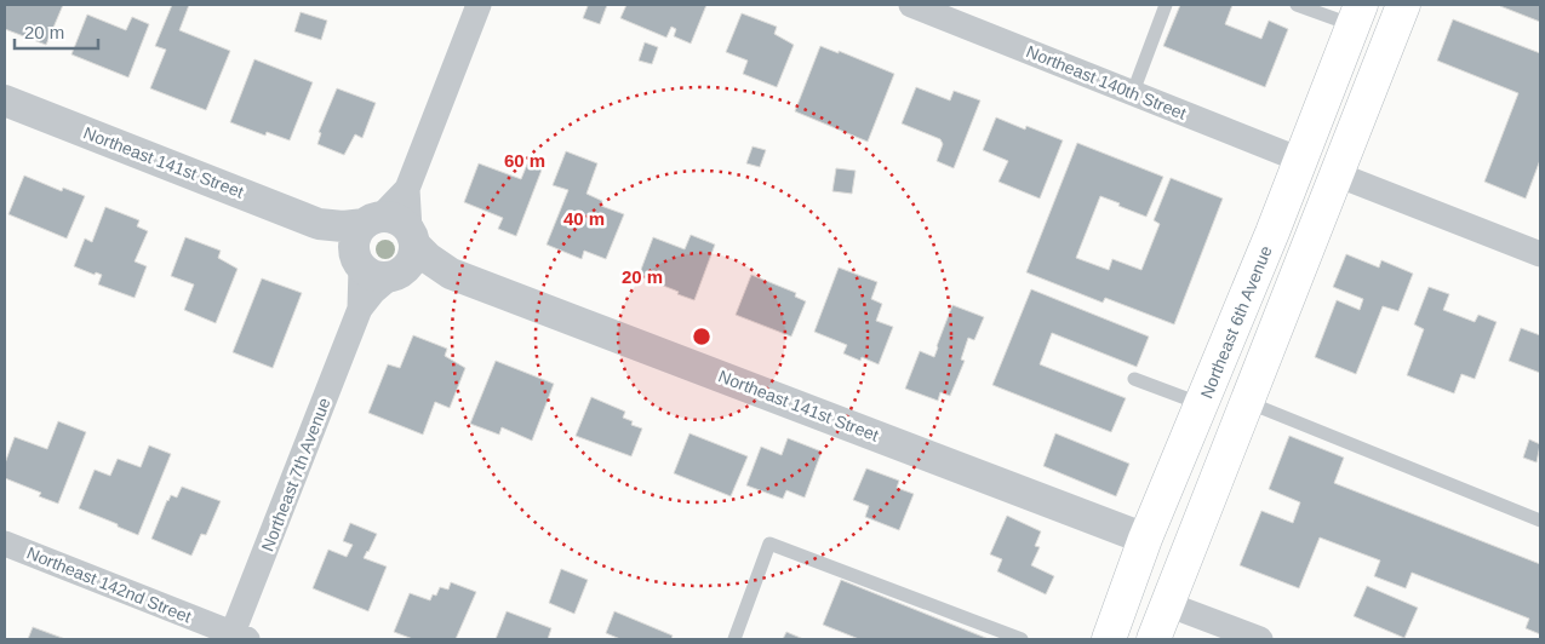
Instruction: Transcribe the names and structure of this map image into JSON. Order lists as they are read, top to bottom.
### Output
{
  "streets": {
    "main road": ["Northeast 6th Avenue"],
    "street": [
      "Northeast 140th Street",
      "Northeast 141st Street",
      "Northeast 7th Avenue",
      "Northeast 142nd Street"
    ]
  },
  "crossings": [
    ["Northeast 140th Street", "Northeast 6th Avenue"],
    ["Northeast 141st Street", "Northeast 6th Avenue"],
    ["Northeast 141st Street", "Northeast 7th Avenue"],
    ["Northeast 7th Avenue", "Northeast 142nd Street"]
  ],
  "scale_bar": "20 m",
  "rings": ["60 m", "40 m", "20 m"]
}
